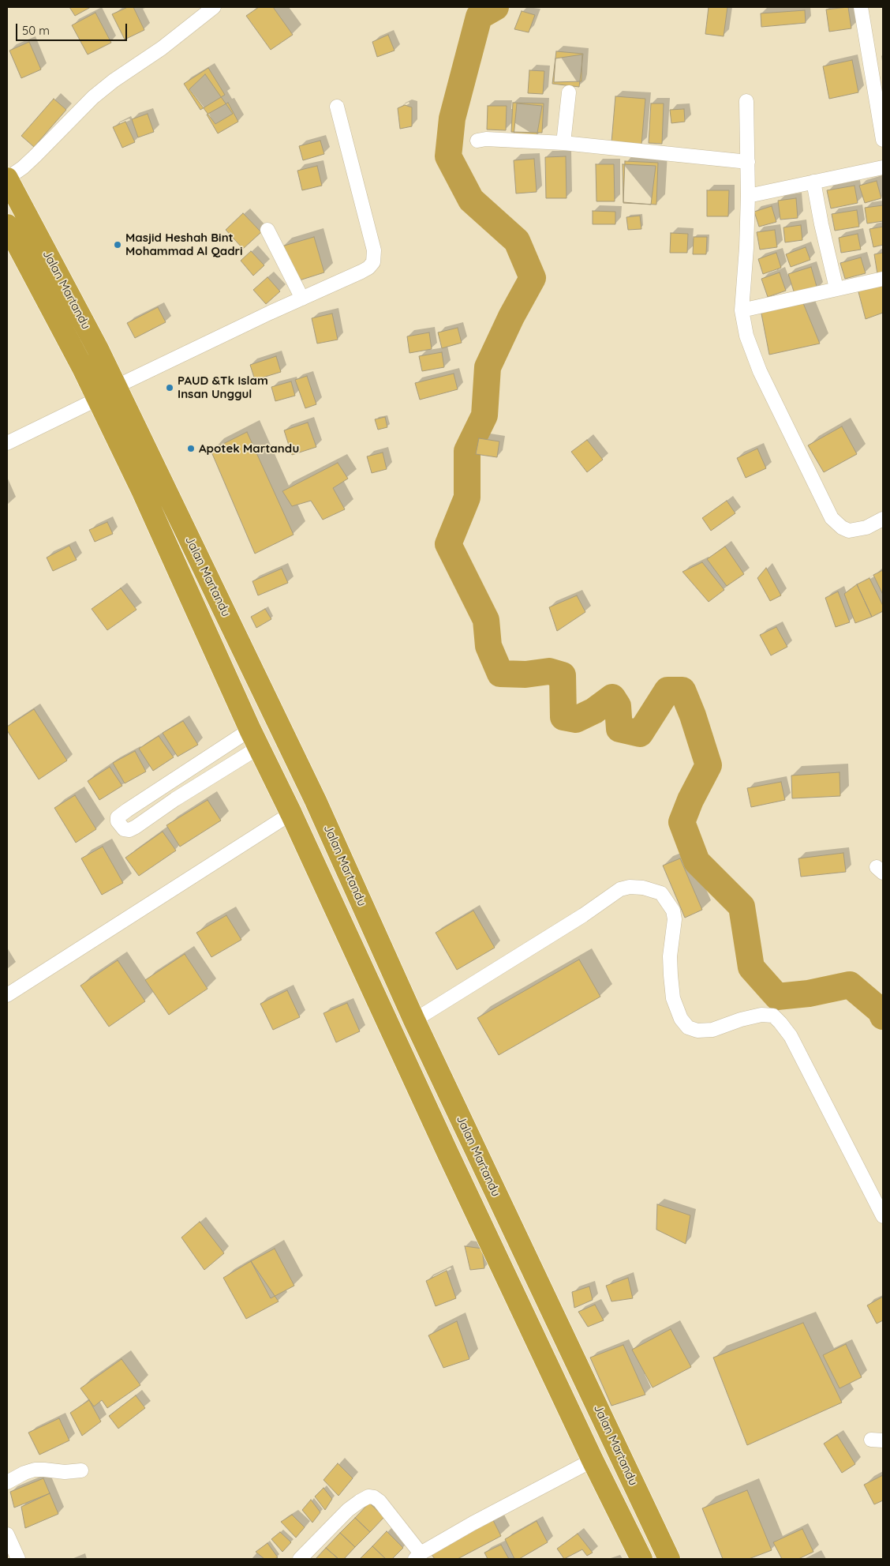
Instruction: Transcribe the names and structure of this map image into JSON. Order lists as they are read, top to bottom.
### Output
{
  "streets": {
    "highway": ["Jalan Martandu"]
  },
  "places": ["Masjid Heshah Bint Mohammad Al Qadri", "PAUD &Tk Islam Insan Unggul", "Apotek Martandu"],
  "scale_bar": "50 m"
}
